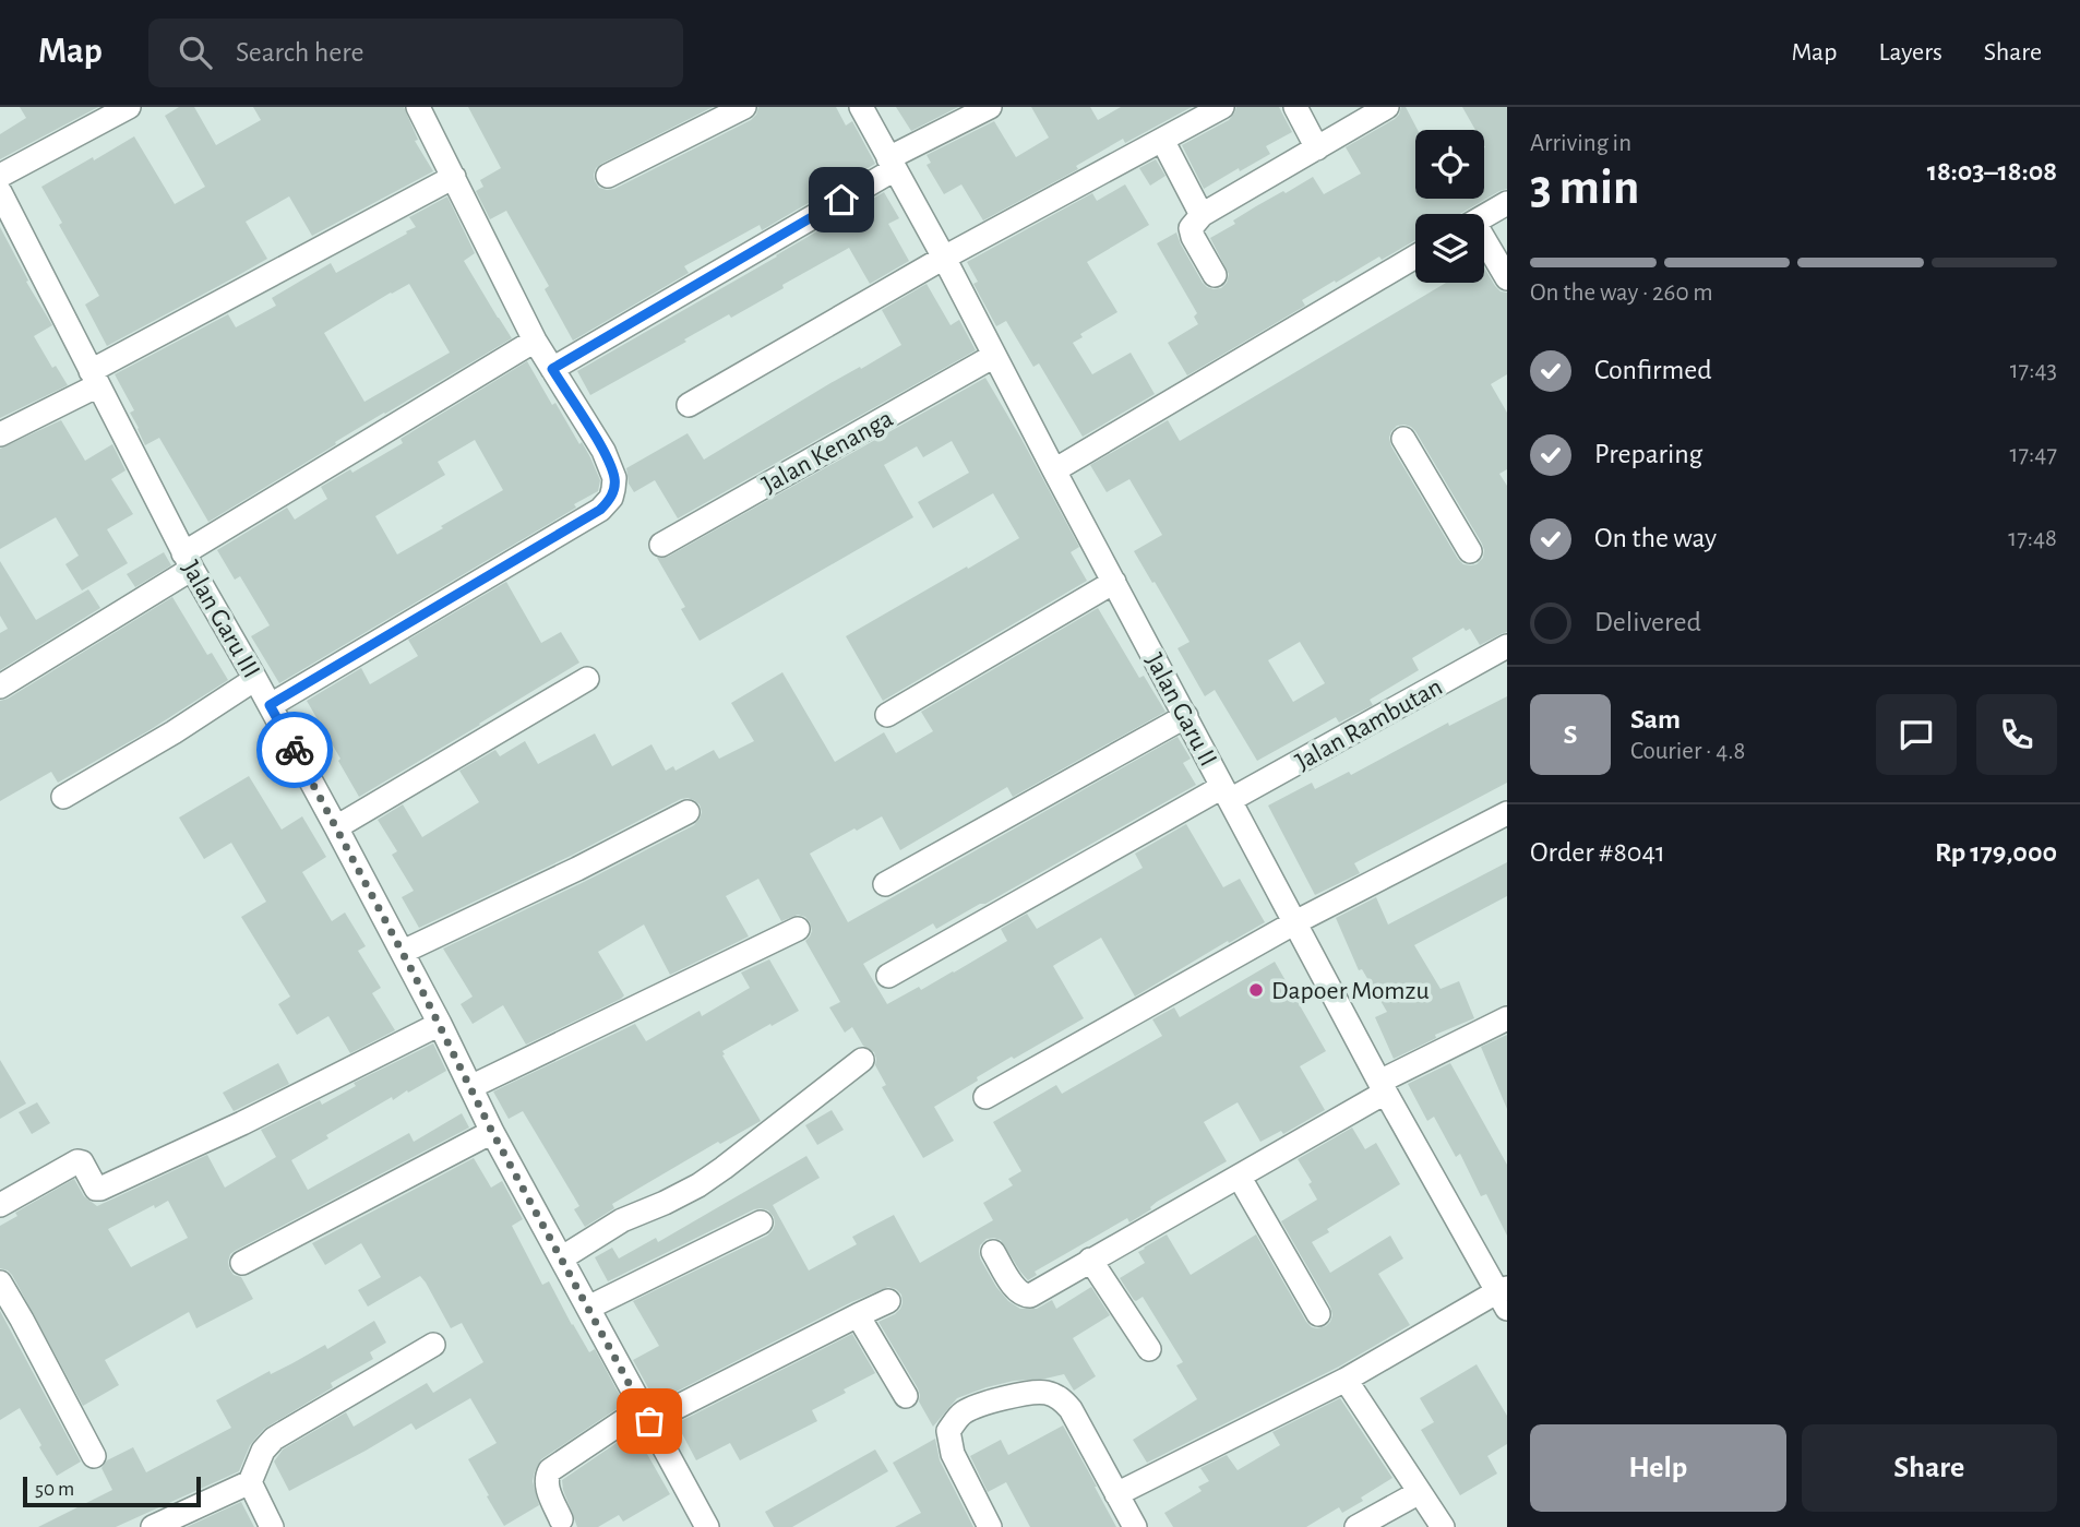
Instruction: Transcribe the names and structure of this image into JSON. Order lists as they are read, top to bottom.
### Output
{
  "streets": {
    "street": [
      "Jalan Kenanga",
      "Jalan Garu III",
      "Jalan Garu II",
      "Jalan Rambutan"
    ]
  },
  "crossings": [
    ["Jalan Kenanga", "Jalan Garu II"],
    ["Jalan Garu II", "Jalan Rambutan"]
  ],
  "places": ["Dapoer Momzu"],
  "scale_bar": "50 m",
  "page": {
    "header": "Map",
    "search": "Search here",
    "nav": ["Map", "Layers", "Share"],
    "heading": ["3 min", "Arriving in", "18:03–18:08"],
    "panel": [
      "Sam",
      "Courier · 4.8",
      "Order #8041",
      "Rp 179,000"
    ],
    "bar": "On the way · 260 m",
    "list": [
      ["Confirmed", "17:43"],
      ["Preparing", "17:47"],
      ["On the way", "17:48"],
      "Delivered"
    ],
    "round": "S",
    "buttons": ["Help", "Share"],
    "scale": "50 m"
  }
}
